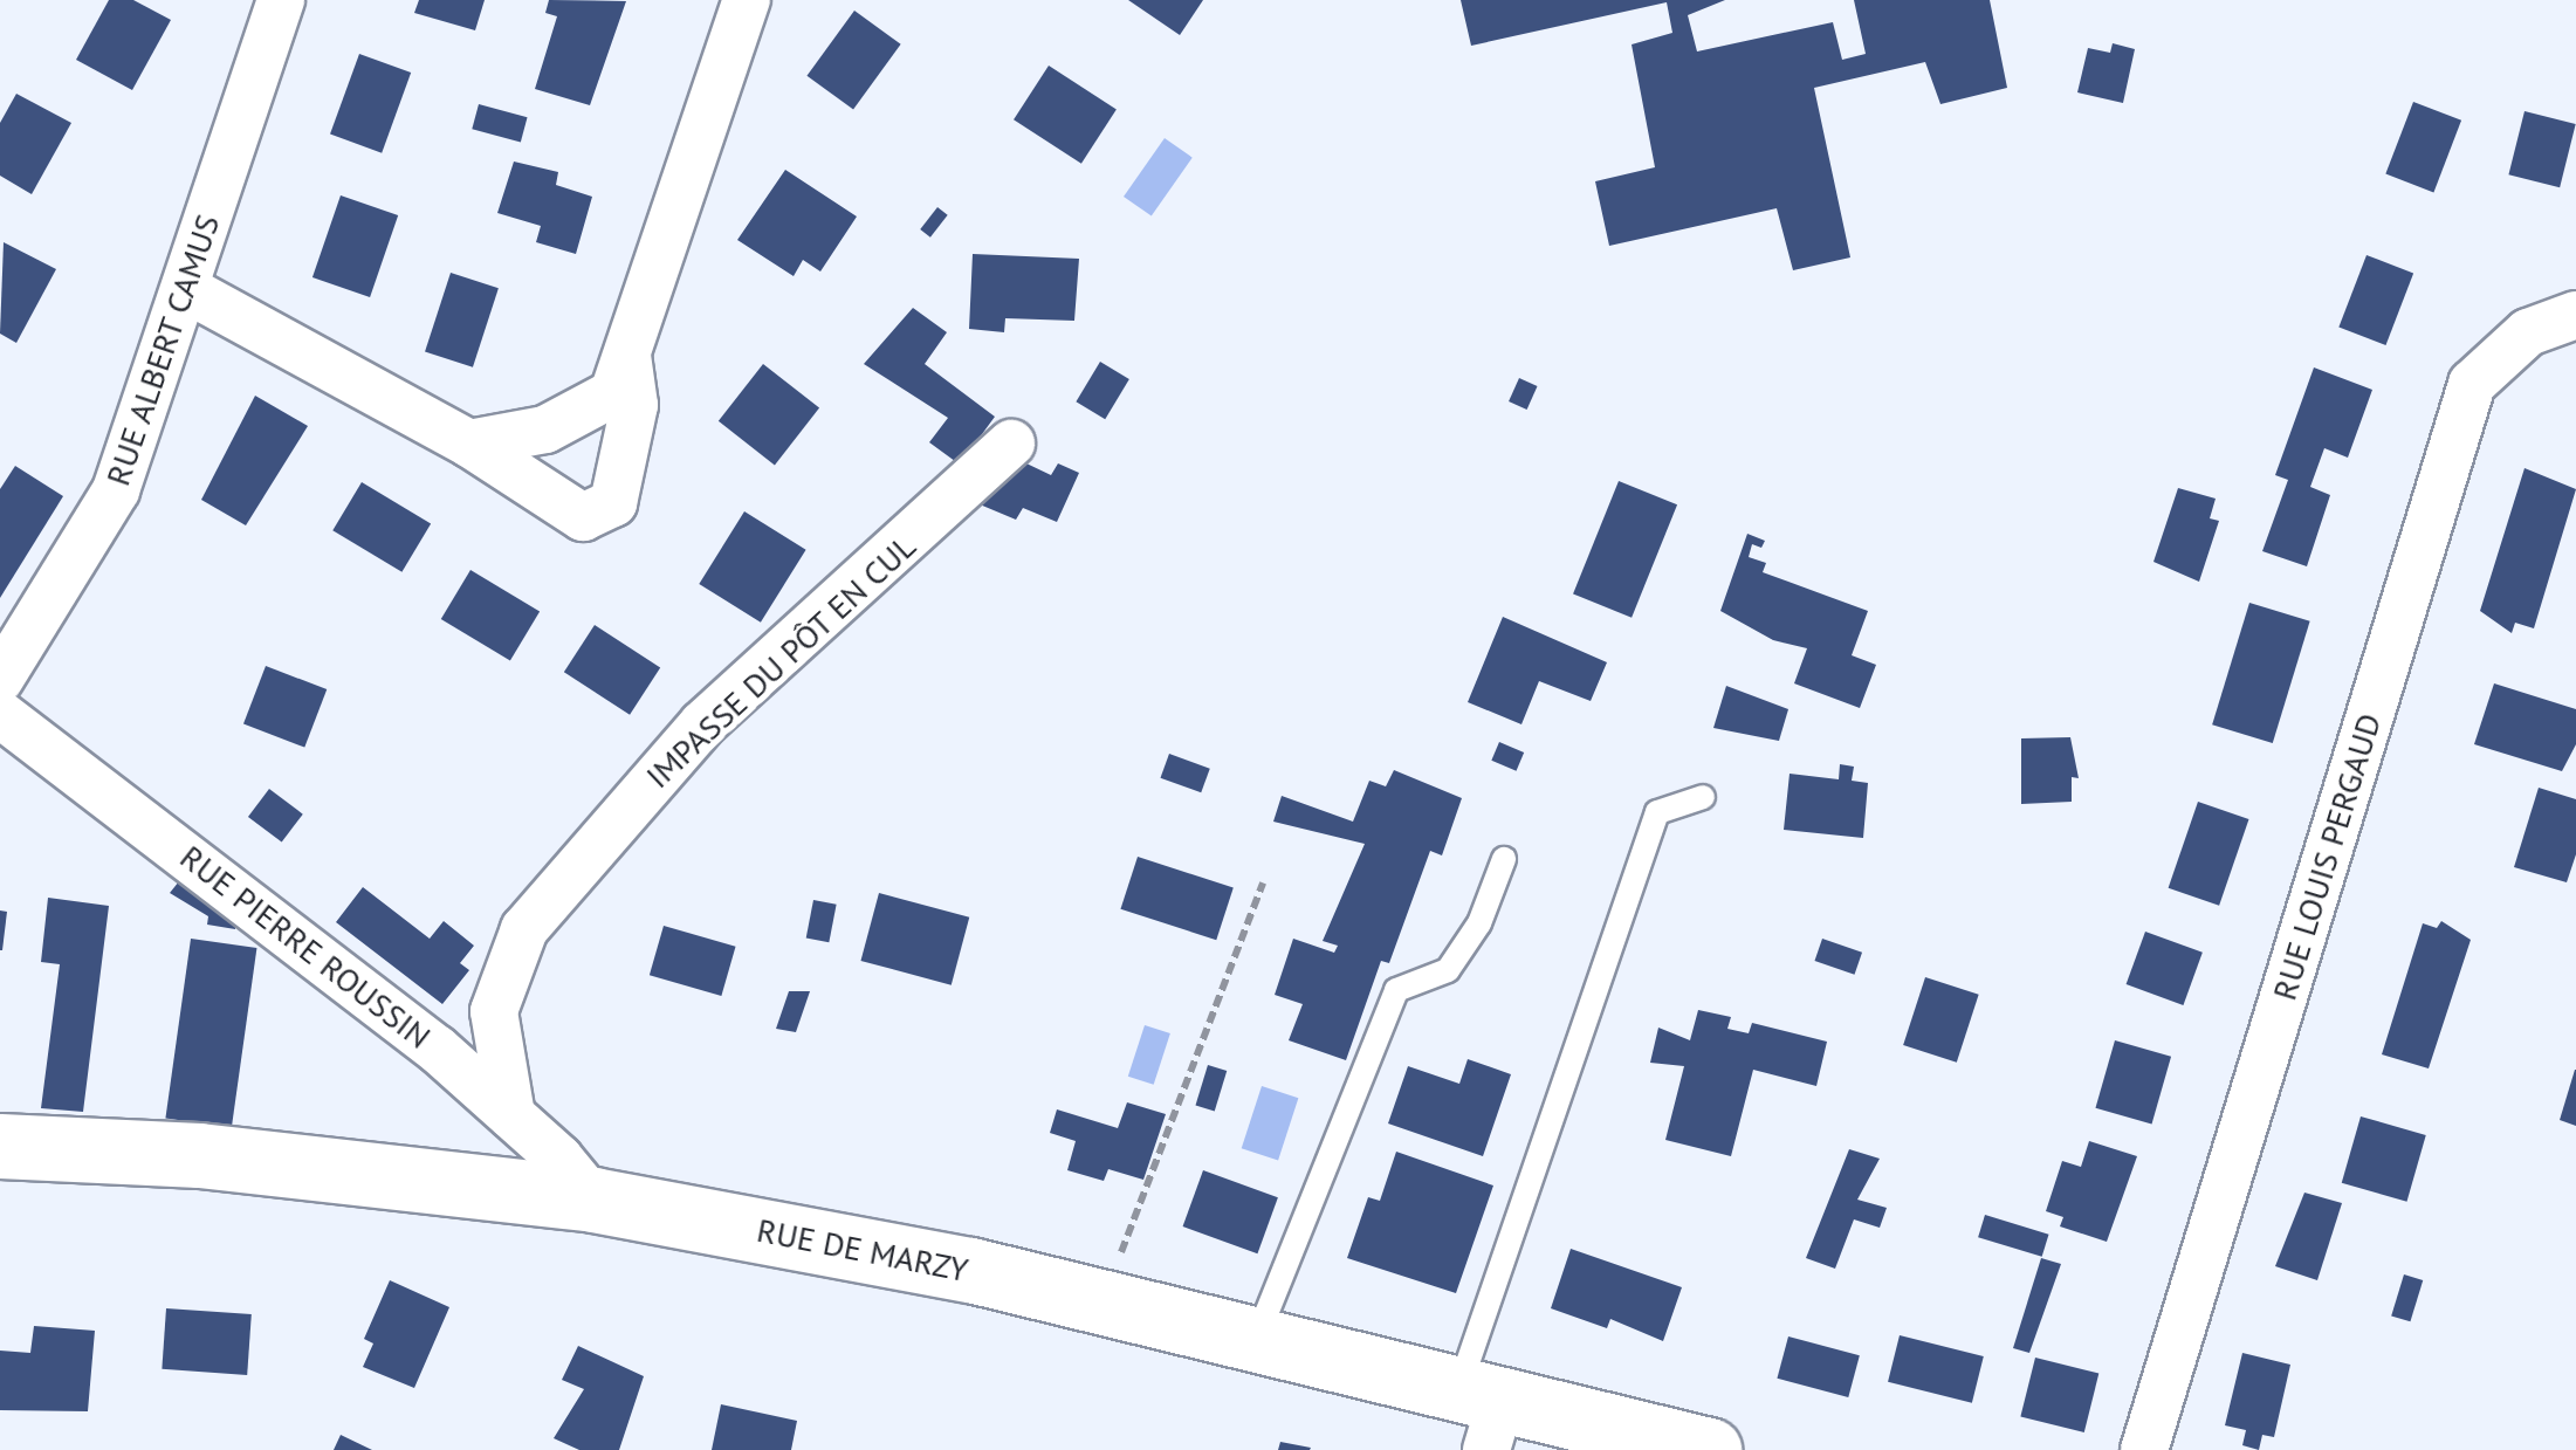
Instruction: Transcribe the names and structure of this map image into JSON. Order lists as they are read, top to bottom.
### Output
{
  "streets": {
    "main road": ["RUE DE MARZY"],
    "street": [
      "RUE ALBERT CAMUS",
      "IMPASSE DU PÔT EN CUL",
      "RUE LOUIS PERGAUD",
      "RUE PIERRE ROUSSIN"
    ]
  },
  "crossings": [
    ["RUE PIERRE ROUSSIN", "RUE DE MARZY"]
  ]
}
